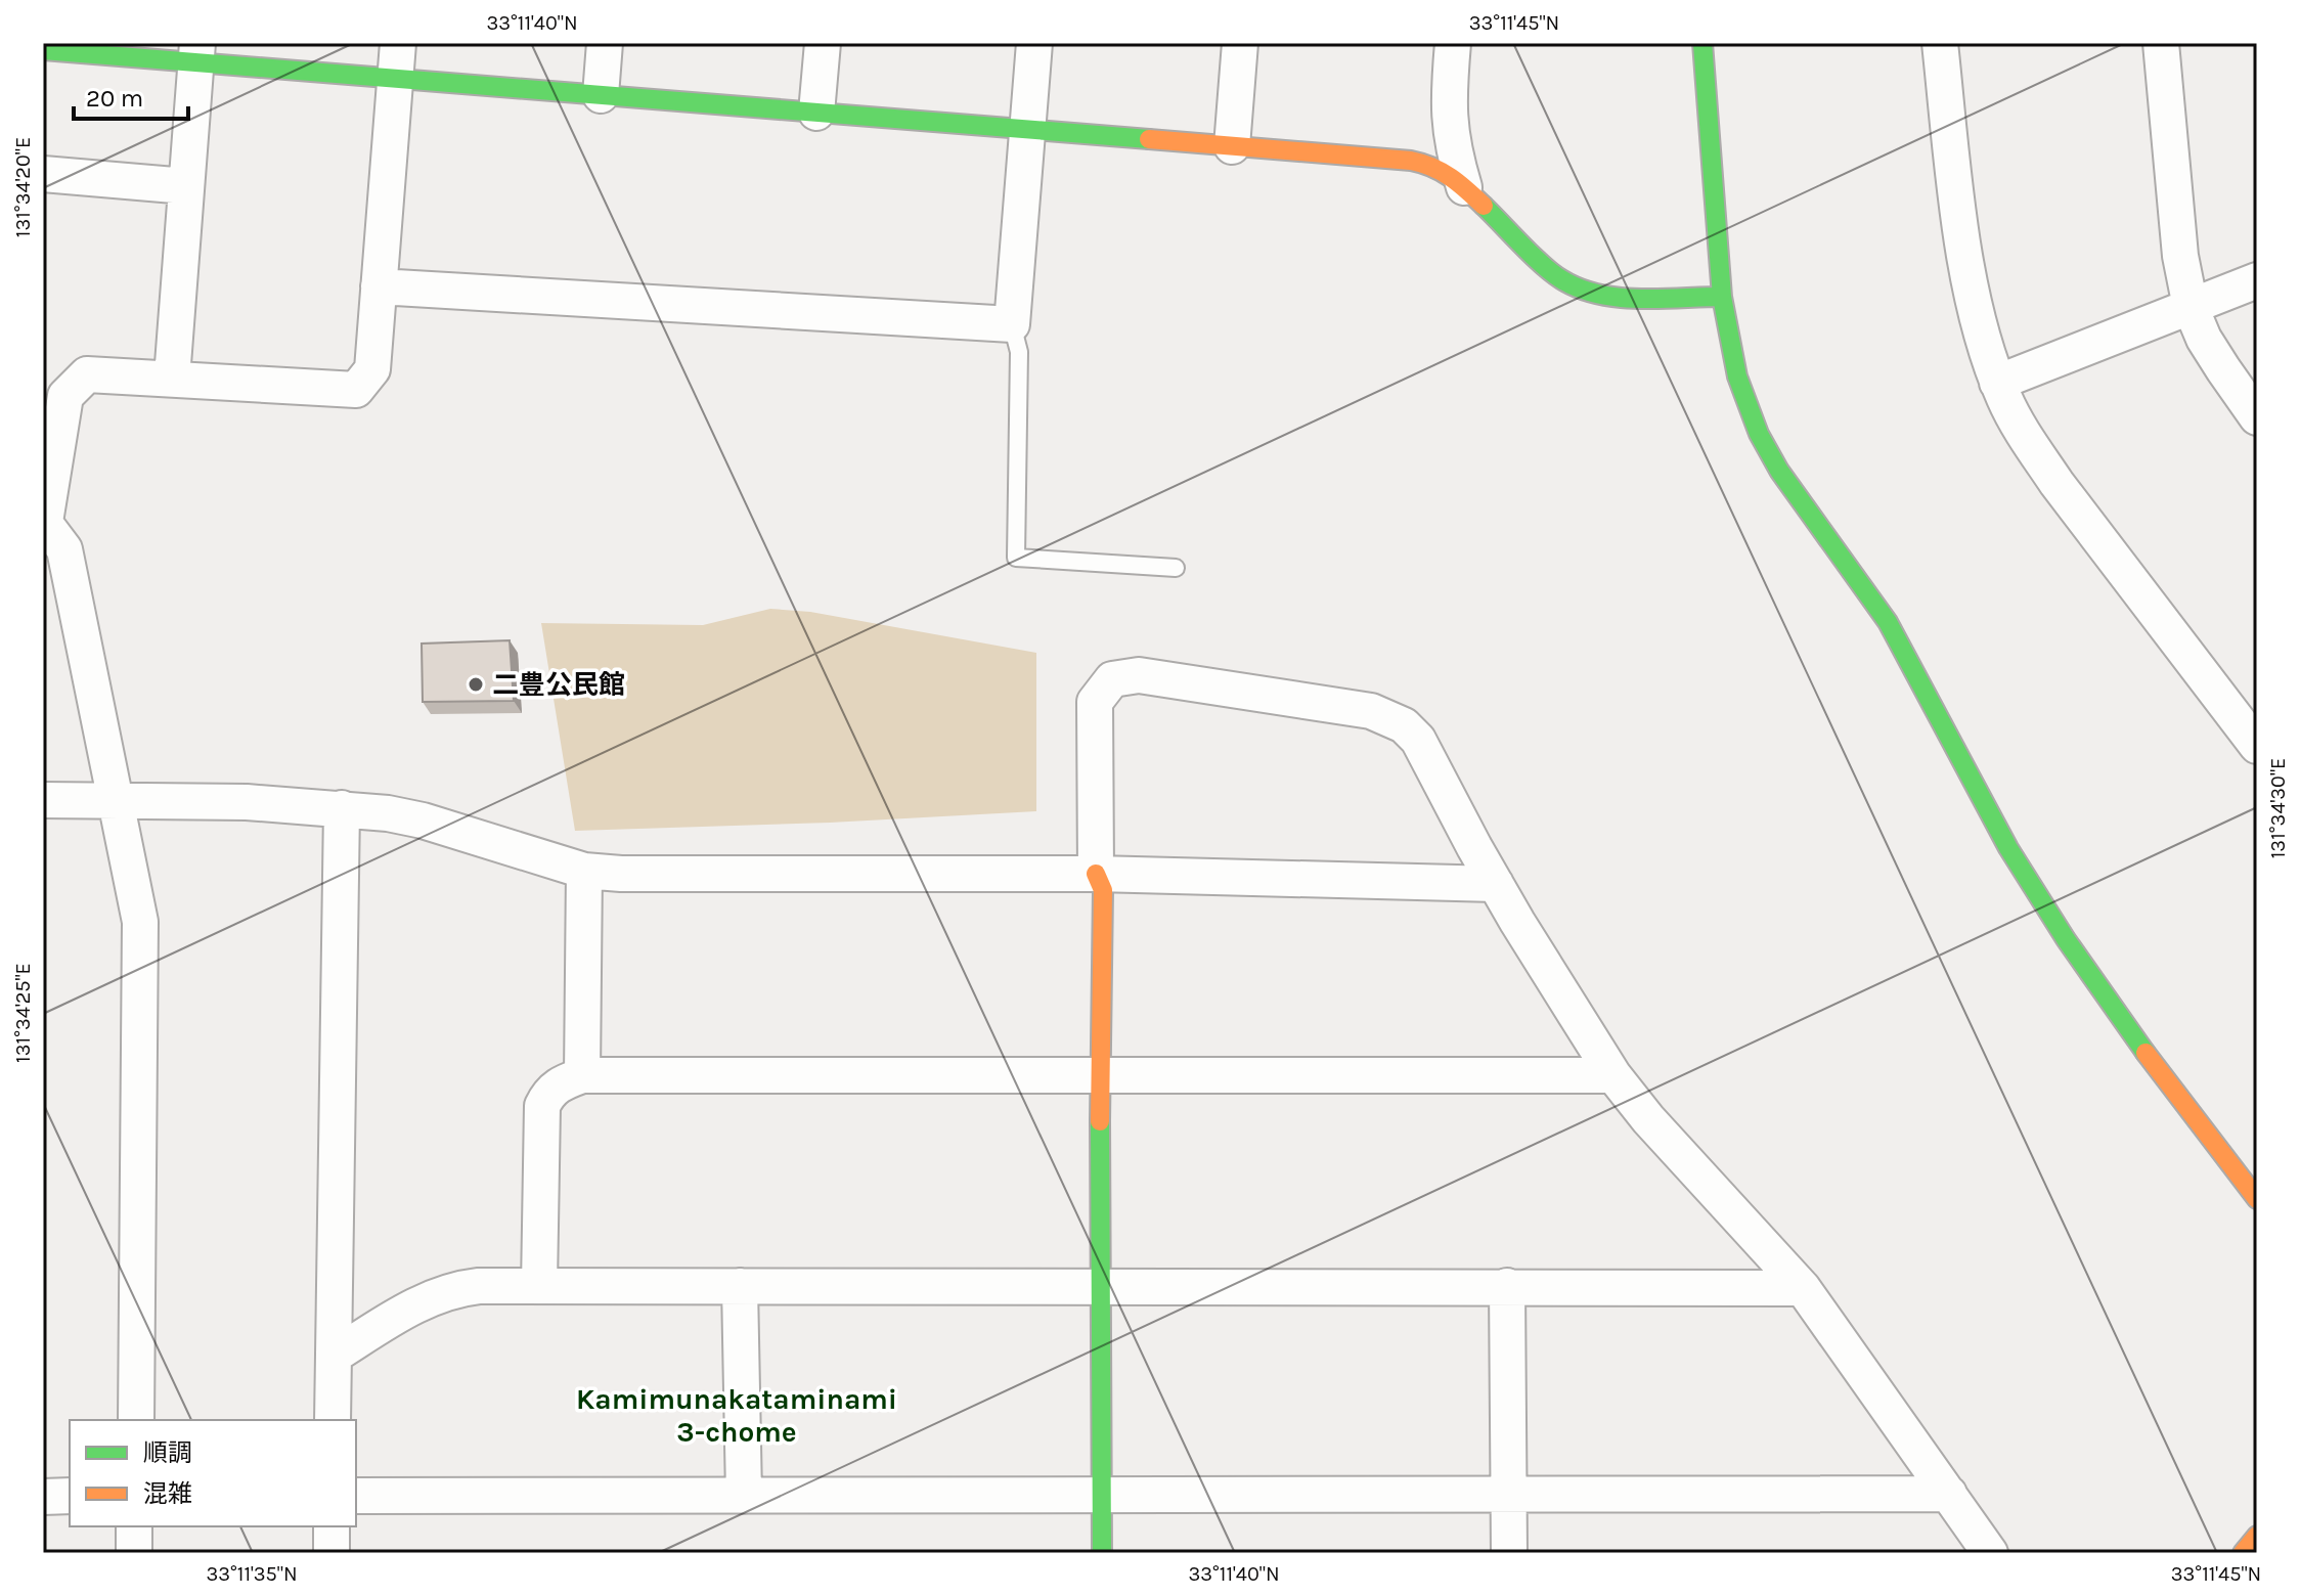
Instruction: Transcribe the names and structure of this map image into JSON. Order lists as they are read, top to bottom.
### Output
{
  "districts": ["Kamimunakataminami 3-chome"],
  "places": ["二豊公民館"],
  "legend": ["順調", "混雑"],
  "scale_bar": "20 m",
  "coordinates": [
    "33°11'40\"N",
    "33°11'45\"N",
    "131°34'20\"E",
    "131°34'30\"E",
    "131°34'25\"E",
    "33°11'35\"N"
  ]
}
